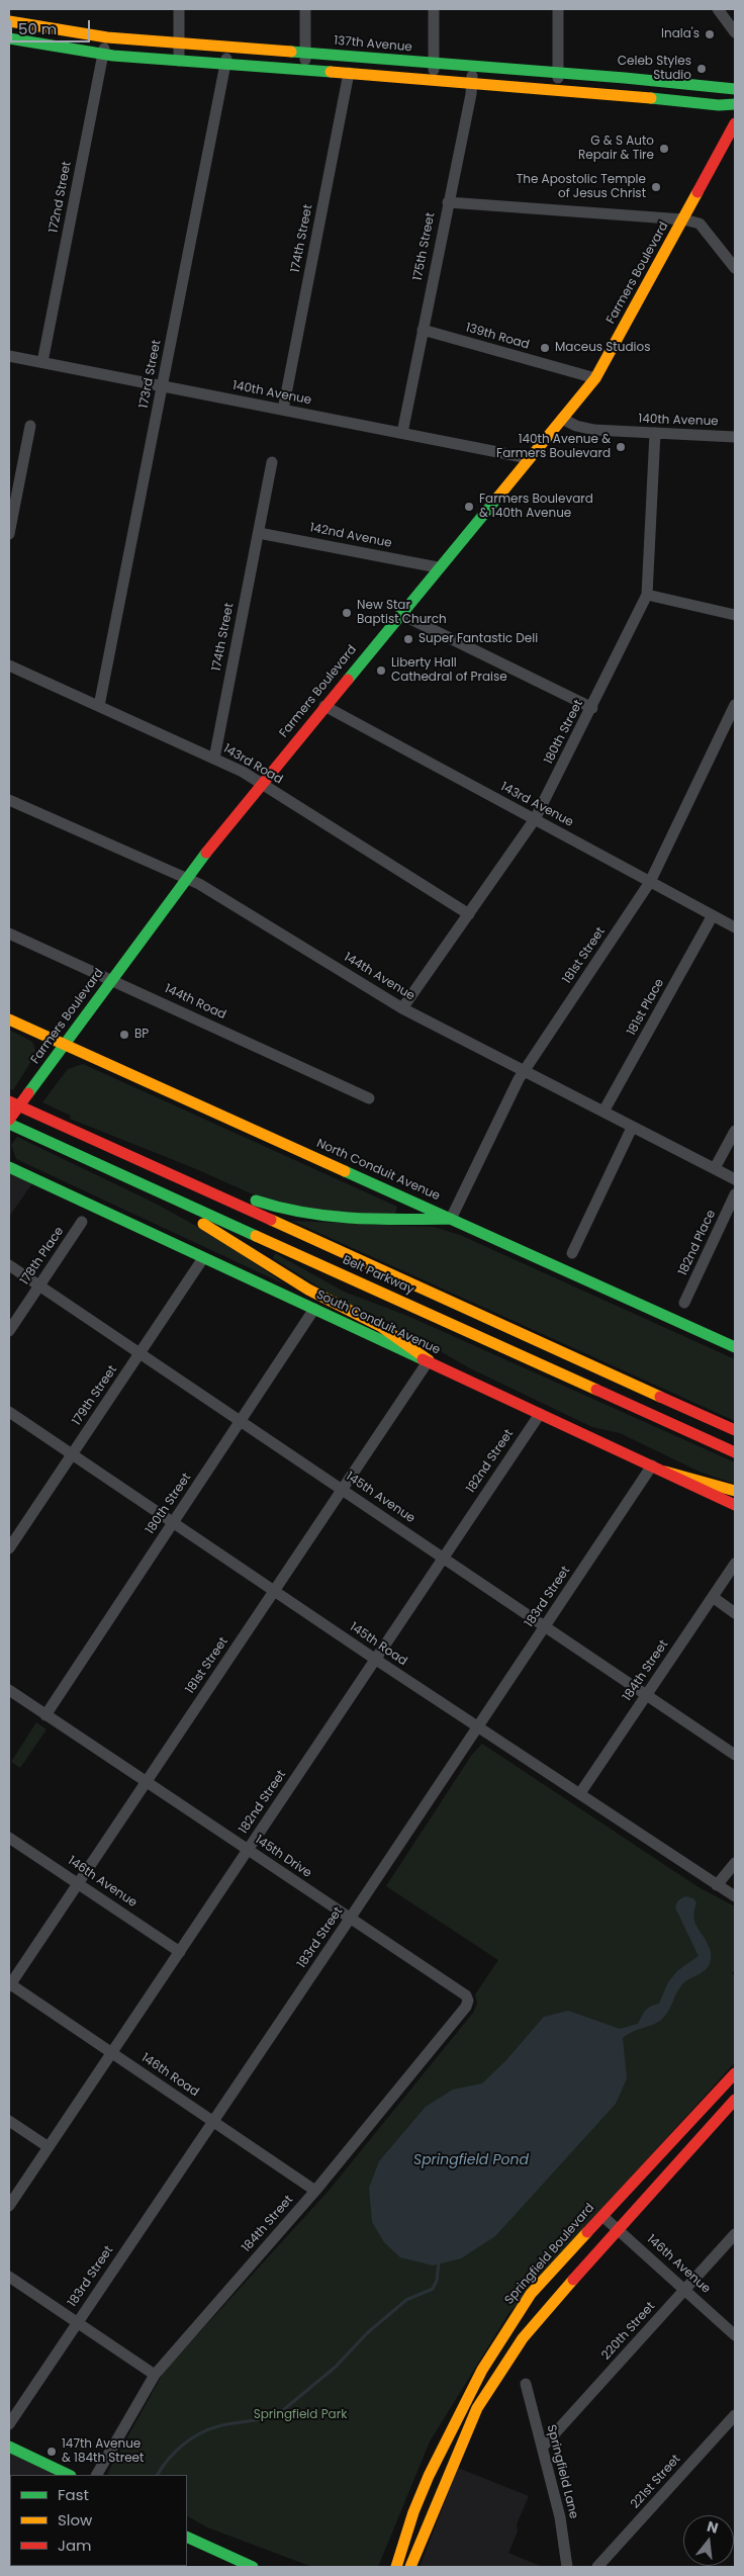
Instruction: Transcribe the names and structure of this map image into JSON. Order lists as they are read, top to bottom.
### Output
{
  "streets": {
    "main road": [
      "137th Avenue",
      "Farmers Boulevard",
      "North Conduit Avenue",
      "Belt Parkway",
      "South Conduit Avenue",
      "Springfield Boulevard"
    ],
    "street": [
      "172nd Street",
      "174th Street",
      "175th Street",
      "139th Road",
      "173rd Street",
      "140th Avenue",
      "142nd Avenue",
      "180th Street",
      "143rd Road",
      "143rd Avenue",
      "181st Street",
      "144th Avenue",
      "144th Road",
      "181st Place",
      "182nd Place",
      "178th Place",
      "179th Street",
      "182nd Street",
      "145th Avenue",
      "183rd Street",
      "145th Road",
      "184th Street",
      "145th Drive",
      "146th Avenue",
      "146th Road",
      "220th Street",
      "Springfield Lane",
      "221st Street"
    ]
  },
  "crossings": [
    ["137th Avenue", "172nd Street"],
    ["137th Avenue", "175th Street"],
    ["137th Avenue", "173rd Street"],
    ["172nd Street", "140th Avenue"],
    ["174th Street", "140th Avenue"],
    ["174th Street", "142nd Avenue"],
    ["174th Street", "143rd Road"],
    ["175th Street", "139th Road"],
    ["175th Street", "140th Avenue"],
    ["Farmers Boulevard", "139th Road"],
    ["Farmers Boulevard", "140th Avenue"],
    ["Farmers Boulevard", "142nd Avenue"],
    ["Farmers Boulevard", "143rd Road"],
    ["Farmers Boulevard", "143rd Avenue"],
    ["Farmers Boulevard", "144th Avenue"],
    ["Farmers Boulevard", "144th Road"],
    ["Farmers Boulevard", "North Conduit Avenue"],
    ["173rd Street", "140th Avenue"],
    ["173rd Street", "143rd Road"],
    ["140th Avenue", "180th Street"],
    ["180th Street", "143rd Road"],
    ["180th Street", "143rd Avenue"],
    ["180th Street", "144th Avenue"],
    ["180th Street", "South Conduit Avenue"],
    ["180th Street", "145th Avenue"],
    ["180th Street", "145th Road"],
    ["180th Street", "145th Drive"],
    ["143rd Avenue", "181st Street"],
    ["143rd Avenue", "181st Place"],
    ["181st Street", "144th Avenue"],
    ["181st Street", "North Conduit Avenue"],
    ["181st Street", "South Conduit Avenue"],
    ["181st Street", "145th Avenue"],
    ["181st Street", "145th Road"],
    ["181st Street", "145th Drive"],
    ["181st Street", "146th Avenue"],
    ["181st Street", "146th Road"],
    ["144th Avenue", "181st Place"],
    ["178th Place", "145th Avenue"],
    ["South Conduit Avenue", "179th Street"],
    ["South Conduit Avenue", "182nd Street"],
    ["South Conduit Avenue", "183rd Street"],
    ["179th Street", "145th Avenue"],
    ["179th Street", "145th Road"],
    ["182nd Street", "145th Avenue"],
    ["182nd Street", "145th Road"],
    ["182nd Street", "145th Drive"],
    ["182nd Street", "146th Avenue"],
    ["182nd Street", "146th Road"],
    ["145th Avenue", "183rd Street"],
    ["145th Avenue", "184th Street"],
    ["183rd Street", "145th Road"],
    ["183rd Street", "145th Drive"],
    ["183rd Street", "146th Road"],
    ["145th Road", "184th Street"],
    ["184th Street", "145th Drive"],
    ["184th Street", "146th Road"],
    ["146th Avenue", "Springfield Boulevard"],
    ["146th Avenue", "220th Street"],
    ["220th Street", "Springfield Lane"]
  ],
  "water": ["Springfield Pond"],
  "parks": ["Springfield Park"],
  "places": [
    "Inala's",
    "Celeb Styles Studio",
    "G & S Auto Repair & Tire",
    "The Apostolic Temple of Jesus Christ",
    "Maceus Studios",
    "140th Avenue & Farmers Boulevard",
    "Farmers Boulevard & 140th Avenue",
    "New Star Baptist Church",
    "Super Fantastic Deli",
    "Liberty Hall Cathedral of Praise",
    "BP",
    "147th Avenue & 184th Street"
  ],
  "legend": ["Fast", "Slow", "Jam"],
  "scale_bar": "50 m",
  "north": "top"
}
